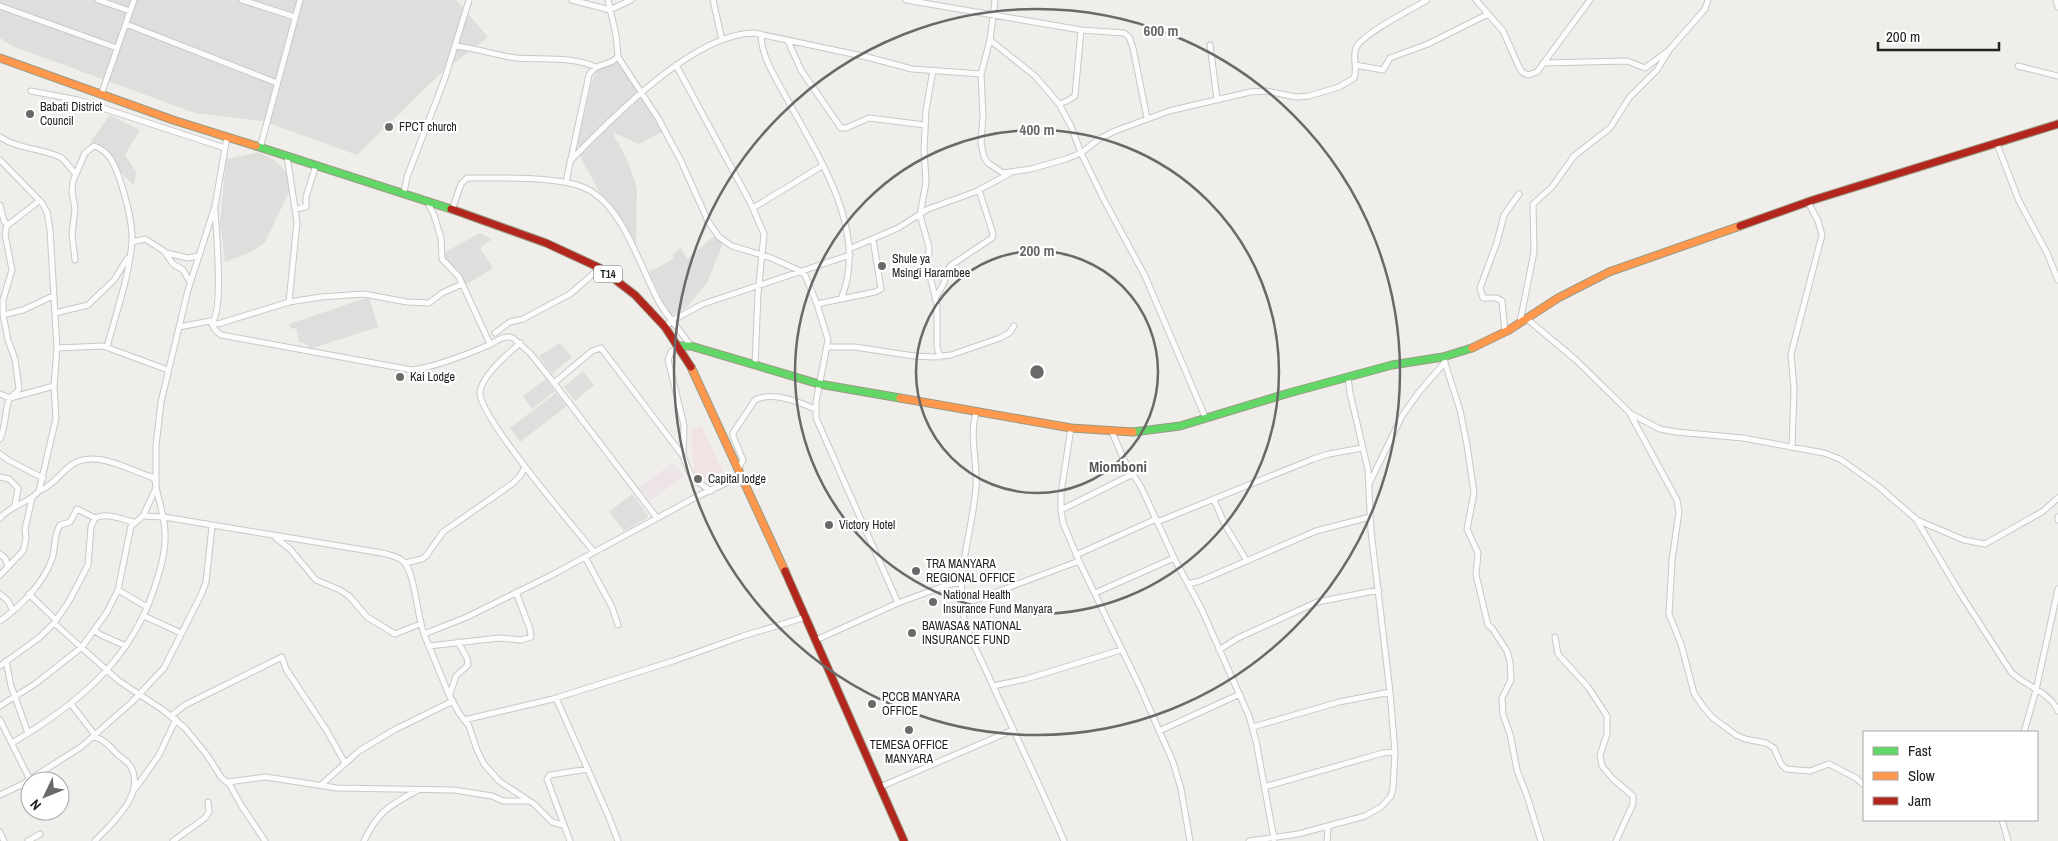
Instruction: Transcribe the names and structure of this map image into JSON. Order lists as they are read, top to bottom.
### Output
{
  "streets": {
    "main road": ["T14"]
  },
  "districts": ["Miomboni"],
  "places": [
    "Babati District Council",
    "FPCT church",
    "Shule ya Msingi Harambee",
    "Kai Lodge",
    "Capital lodge",
    "Victory Hotel",
    "TRA MANYARA REGIONAL OFFICE",
    "National Health Insurance Fund Manyara",
    "BAWASA& NATIONAL INSURANCE FUND",
    "PCCB MANYARA OFFICE",
    "TEMESA OFFICE MANYARA"
  ],
  "legend": ["Fast", "Slow", "Jam"],
  "scale_bar": "200 m",
  "north": "bottom left",
  "rings": ["600 m", "400 m", "200 m"]
}
